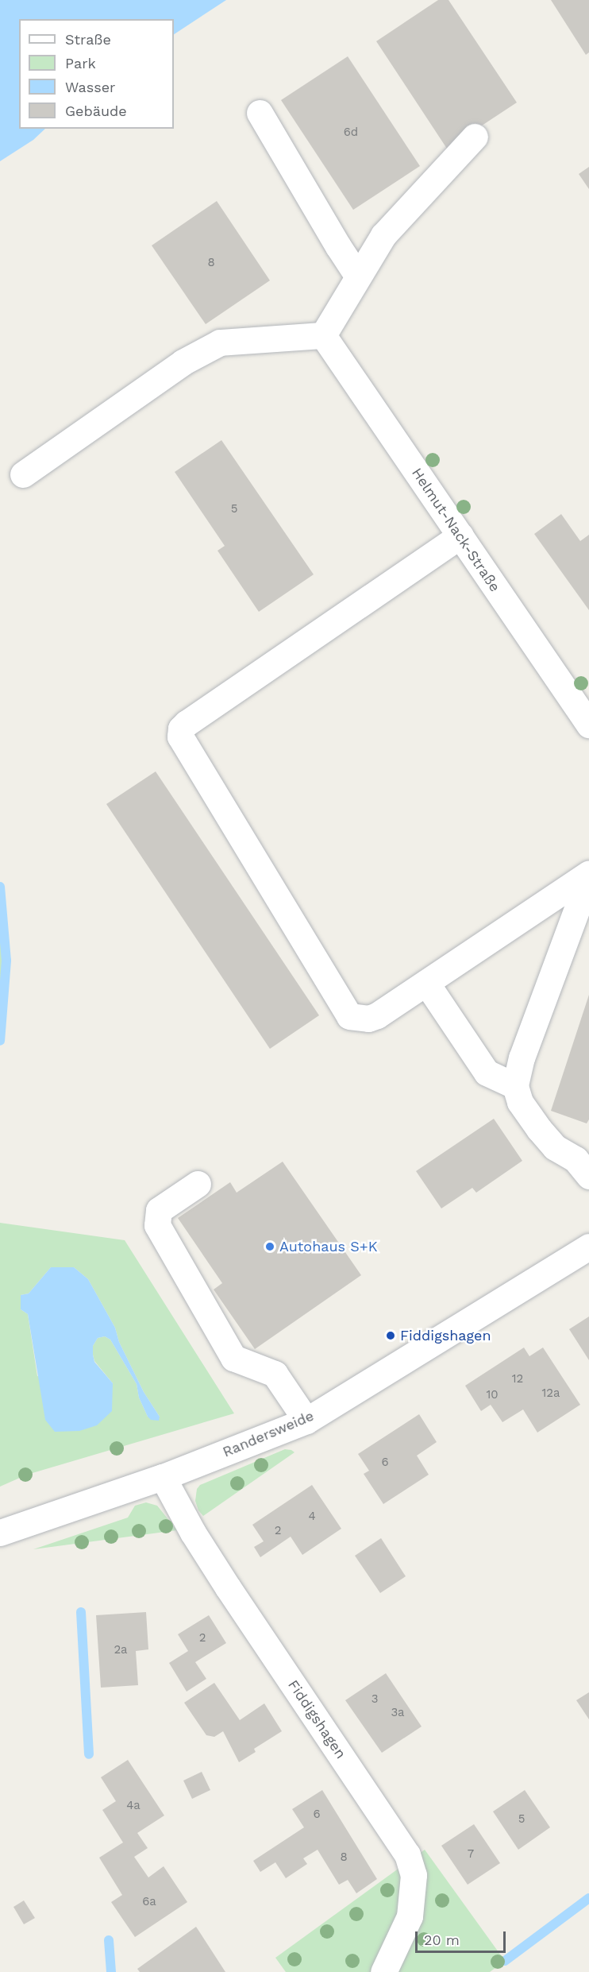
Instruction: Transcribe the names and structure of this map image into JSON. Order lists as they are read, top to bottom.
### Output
{
  "streets": {
    "street": ["Helmut-Nack-Straße", "Randersweide", "Fiddigshagen"]
  },
  "crossings": [
    ["Randersweide", "Fiddigshagen"]
  ],
  "places": ["Autohaus S+K", "Fiddigshagen"],
  "house_numbers": [
    "6d",
    "8",
    "5",
    "12",
    "12a",
    "10",
    "6",
    "4",
    "2",
    "2",
    "2a",
    "3",
    "3a",
    "4a",
    "6",
    "5",
    "7",
    "8",
    "6a"
  ],
  "legend": [
    "Straße",
    "Park",
    "Wasser",
    "Gebäude"
  ],
  "scale_bar": "20 m"
}
